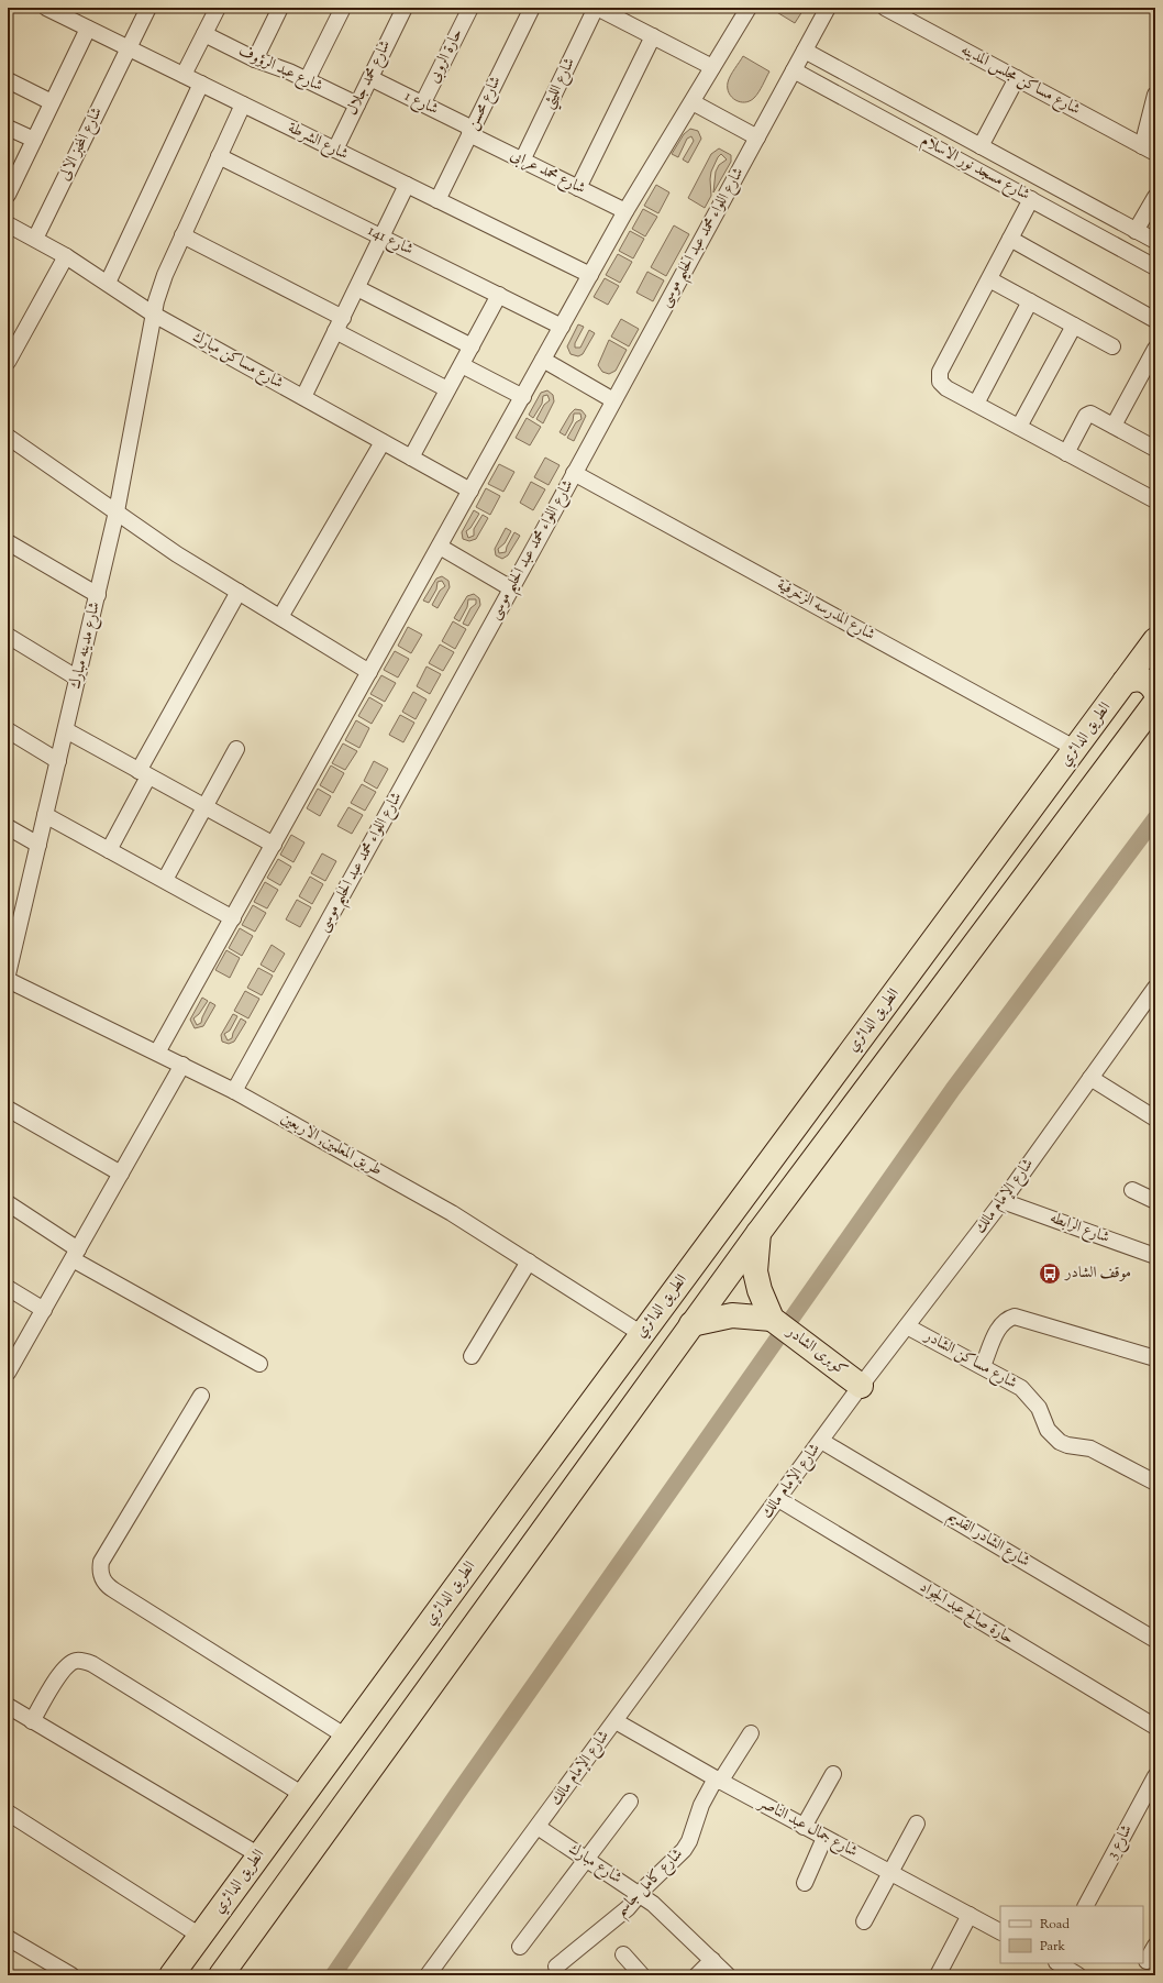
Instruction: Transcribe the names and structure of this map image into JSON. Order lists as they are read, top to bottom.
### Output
{
  "streets": {
    "highway": ["الطريق الدائري", "كوبرى الشادر"],
    "street": [
      "حارة الروبى",
      "شارع عبد الرؤوف",
      "شارع محمد جلال",
      "شارع مساكن مجلس المدينه",
      "شارع الليثي",
      "شارع 1",
      "شارع محسن",
      "شارع الشرطة",
      "شارع المخبز الالى",
      "شارع مسجد نور الاسلام",
      "شارع محمد عرابى",
      "شارع اللواء محمد عبد الحليم موسى",
      "شارع 141",
      "شارع مساكن مبارك",
      "شارع المدرسه الزخرفية",
      "شارع مدينه مبارك",
      "طريق المعلمين, الاربعين",
      "شارع الإمام مالك",
      "شارع الرابطه",
      "شارع مساكن الشادر",
      "شارع الشادر القديم",
      "حارة صالح عبد الجواد",
      "شارع جمال عبد الناصر",
      "شارع 3",
      "شارع مبارك",
      "شارع كامل جاسم"
    ]
  },
  "crossings": [
    ["حارة الروبى", "شارع 1"],
    ["شارع عبد الرؤوف", "شارع محمد جلال"],
    ["شارع محمد جلال", "شارع 1"],
    ["شارع محمد جلال", "شارع الشرطة"],
    ["شارع الليثي", "شارع محمد عرابى"],
    ["شارع 1", "شارع محسن"],
    ["شارع 1", "شارع محمد عرابى"],
    ["شارع محسن", "شارع الشرطة"],
    ["شارع محسن", "شارع محمد عرابى"],
    ["شارع الشرطة", "شارع المخبز الالى"],
    ["شارع الشرطة", "شارع مدينه مبارك"],
    ["شارع المخبز الالى", "شارع مساكن مبارك"],
    ["شارع مسجد نور الاسلام", "شارع اللواء محمد عبد الحليم موسى"],
    ["شارع اللواء محمد عبد الحليم موسى", "شارع المدرسه الزخرفية"],
    ["شارع اللواء محمد عبد الحليم موسى", "طريق المعلمين, الاربعين"],
    ["شارع 141", "شارع مدينه مبارك"],
    ["شارع مساكن مبارك", "شارع مدينه مبارك"],
    ["شارع المدرسه الزخرفية", "الطريق الدائري"],
    ["الطريق الدائري", "طريق المعلمين, الاربعين"],
    ["شارع الإمام مالك", "شارع الرابطه"],
    ["شارع الإمام مالك", "كوبرى الشادر"],
    ["شارع الإمام مالك", "شارع مساكن الشادر"],
    ["شارع الإمام مالك", "شارع الشادر القديم"],
    ["شارع الإمام مالك", "حارة صالح عبد الجواد"],
    ["شارع الإمام مالك", "شارع جمال عبد الناصر"],
    ["شارع الإمام مالك", "شارع مبارك"],
    ["شارع جمال عبد الناصر", "شارع كامل جاسم"],
    ["شارع مبارك", "شارع كامل جاسم"]
  ],
  "places": {
    "bus stop": ["موقف الشادر"]
  },
  "legend": ["Road", "Park"]
}
